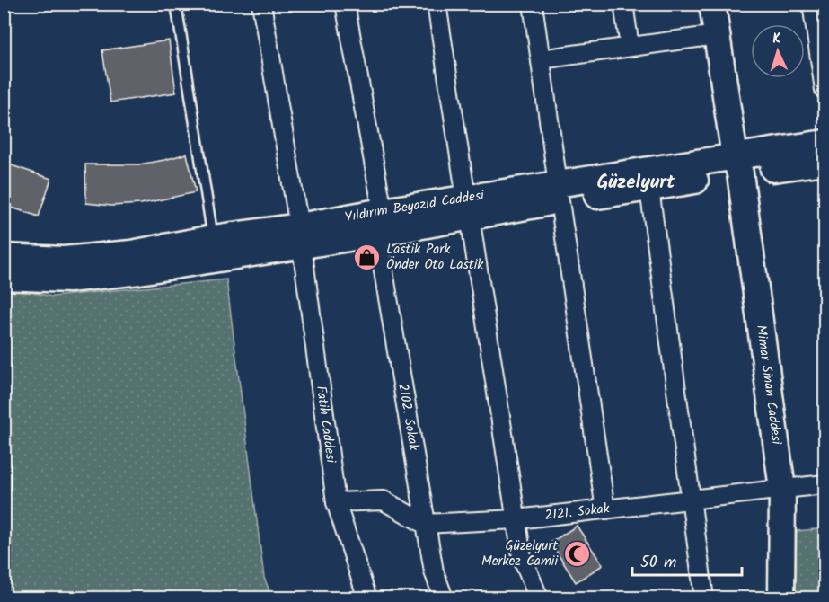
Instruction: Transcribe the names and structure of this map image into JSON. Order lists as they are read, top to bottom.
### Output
{
  "streets": {
    "main road": ["Yıldırım Beyazıd Caddesi", "Mimar Sinan Caddesi"],
    "street": ["2102. Sokak", "Fatih Caddesi", "2121. Sokak"]
  },
  "crossings": [
    ["Yıldırım Beyazıd Caddesi", "Mimar Sinan Caddesi"],
    ["Yıldırım Beyazıd Caddesi", "2102. Sokak"],
    ["Yıldırım Beyazıd Caddesi", "Fatih Caddesi"],
    ["Mimar Sinan Caddesi", "2121. Sokak"],
    ["2102. Sokak", "2121. Sokak"]
  ],
  "districts": ["Güzelyurt"],
  "places": {
    "shop": ["Lastik Park Önder Oto Lastik"],
    "mosque": ["Güzelyurt Merkez Camii"]
  },
  "scale_bar": "50 m",
  "north": "top"
}
